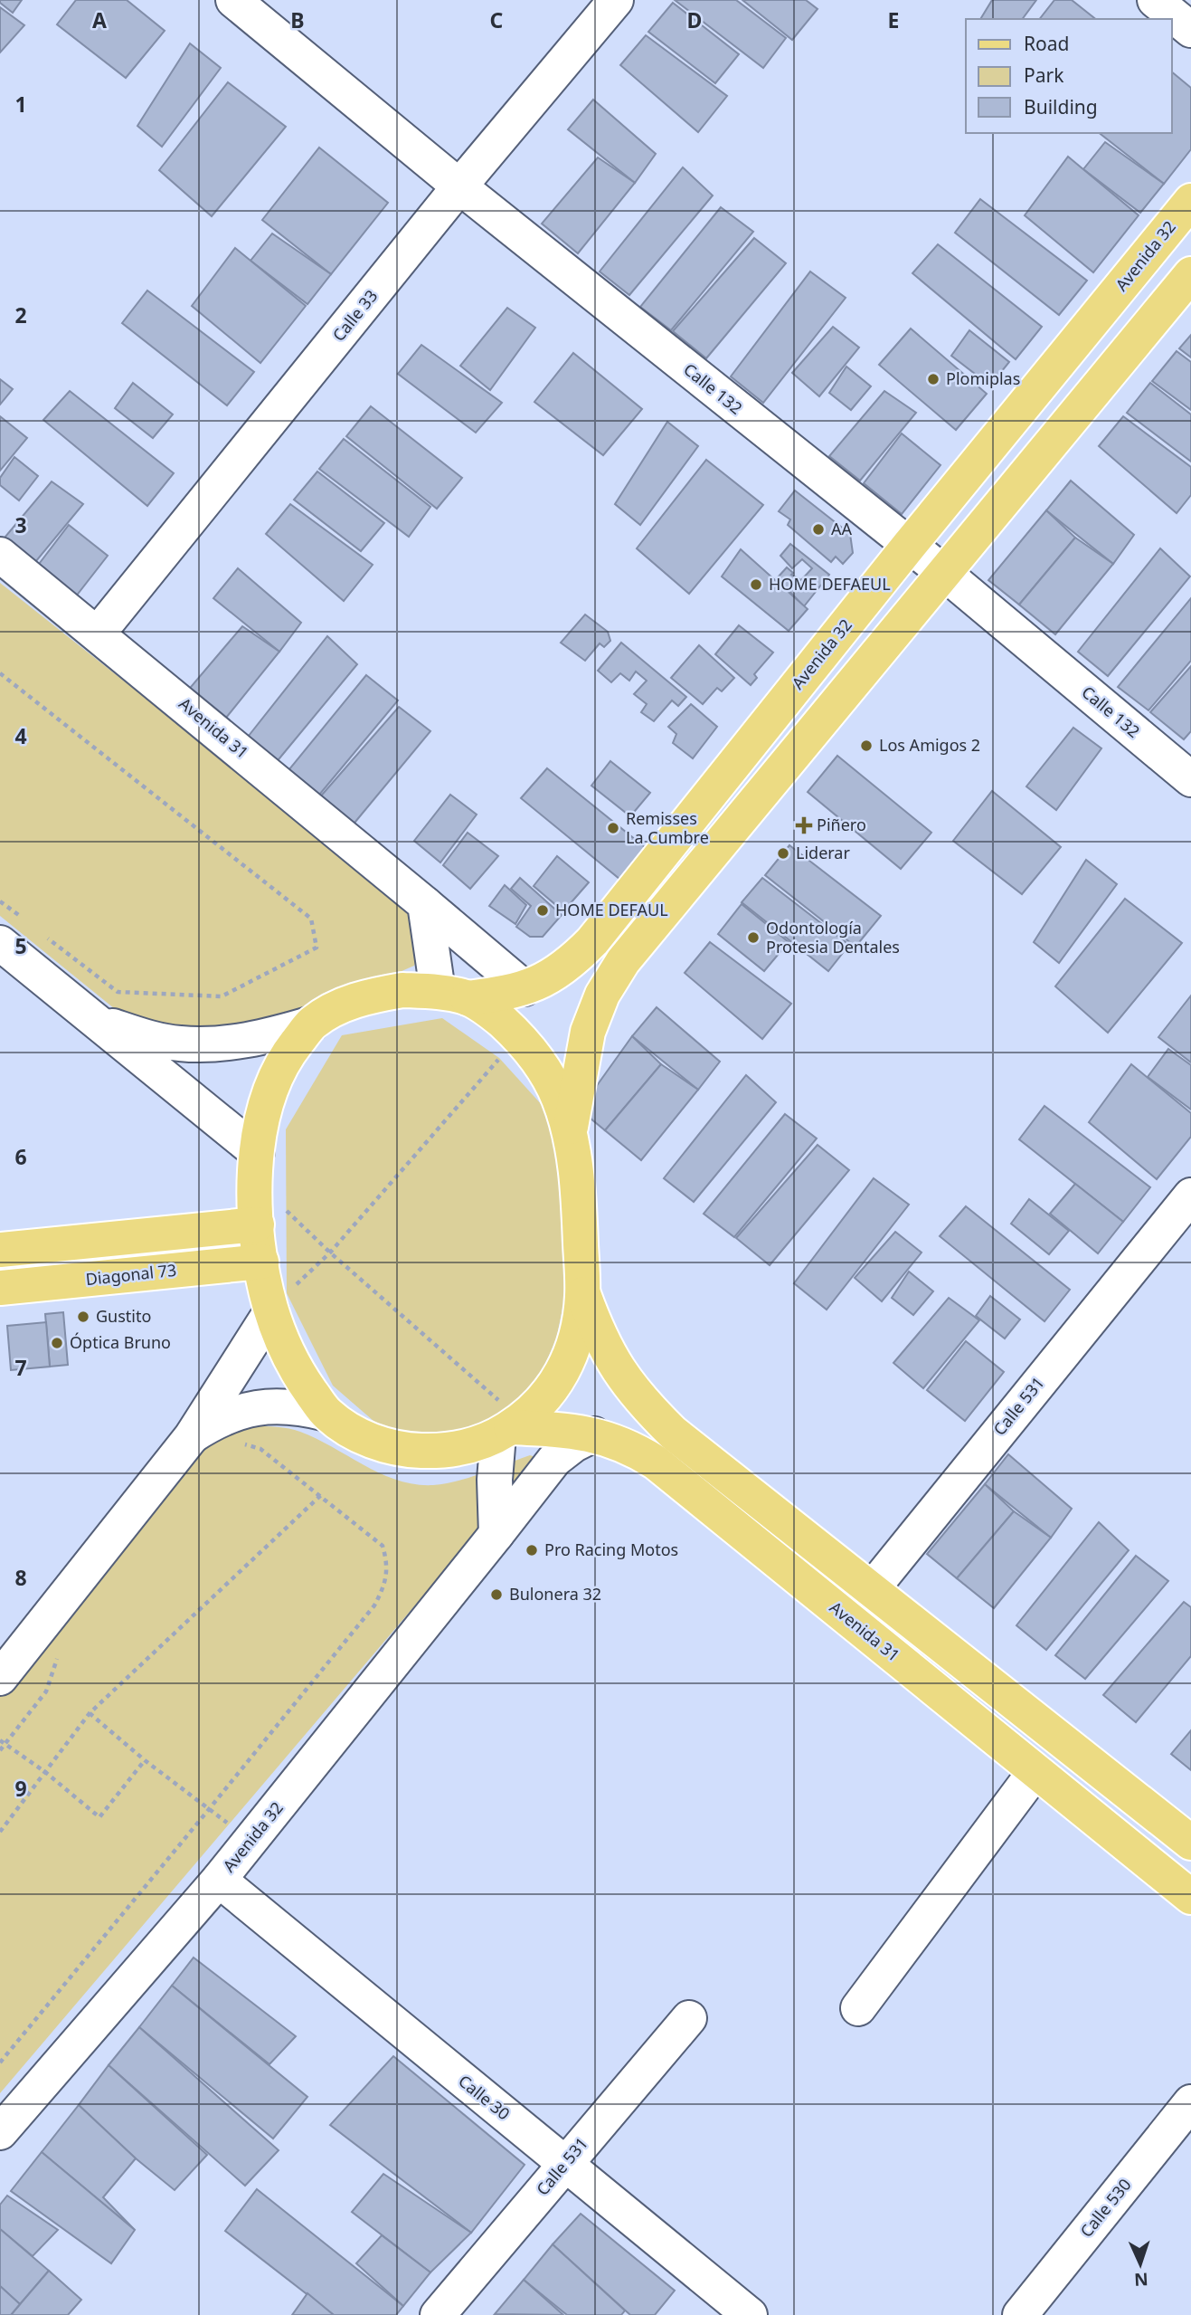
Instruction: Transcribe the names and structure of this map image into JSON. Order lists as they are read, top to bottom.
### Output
{
  "streets": {
    "main road": ["Avenida 32", "Avenida 31", "Diagonal 73"],
    "street": [
      "Calle 33",
      "Calle 132",
      "Calle 531",
      "Calle 30",
      "Calle 530"
    ]
  },
  "crossings": [
    ["Avenida 32", "Calle 132"],
    ["Avenida 32", "Avenida 31"],
    ["Avenida 32", "Calle 30"],
    ["Calle 33", "Calle 132"],
    ["Calle 33", "Avenida 31"],
    ["Avenida 31", "Calle 531"],
    ["Calle 531", "Calle 30"]
  ],
  "places": {
    "other": [
      "Plomiplas",
      "AA",
      "HOME DEFAEUL",
      "Los Amigos 2",
      "Remisses La Cumbre",
      "Liderar",
      "HOME DEFAUL",
      "Odontología Protesia Dentales",
      "Gustito",
      "Óptica Bruno",
      "Pro Racing Motos",
      "Bulonera 32"
    ],
    "health": ["Piñero"]
  },
  "legend": ["Road", "Park", "Building"],
  "north": "bottom",
  "grid": {
    "columns": [
      "A",
      "B",
      "C",
      "D",
      "E"
    ],
    "rows": [
      "1",
      "2",
      "3",
      "4",
      "5",
      "6",
      "7",
      "8",
      "9"
    ]
  }
}
